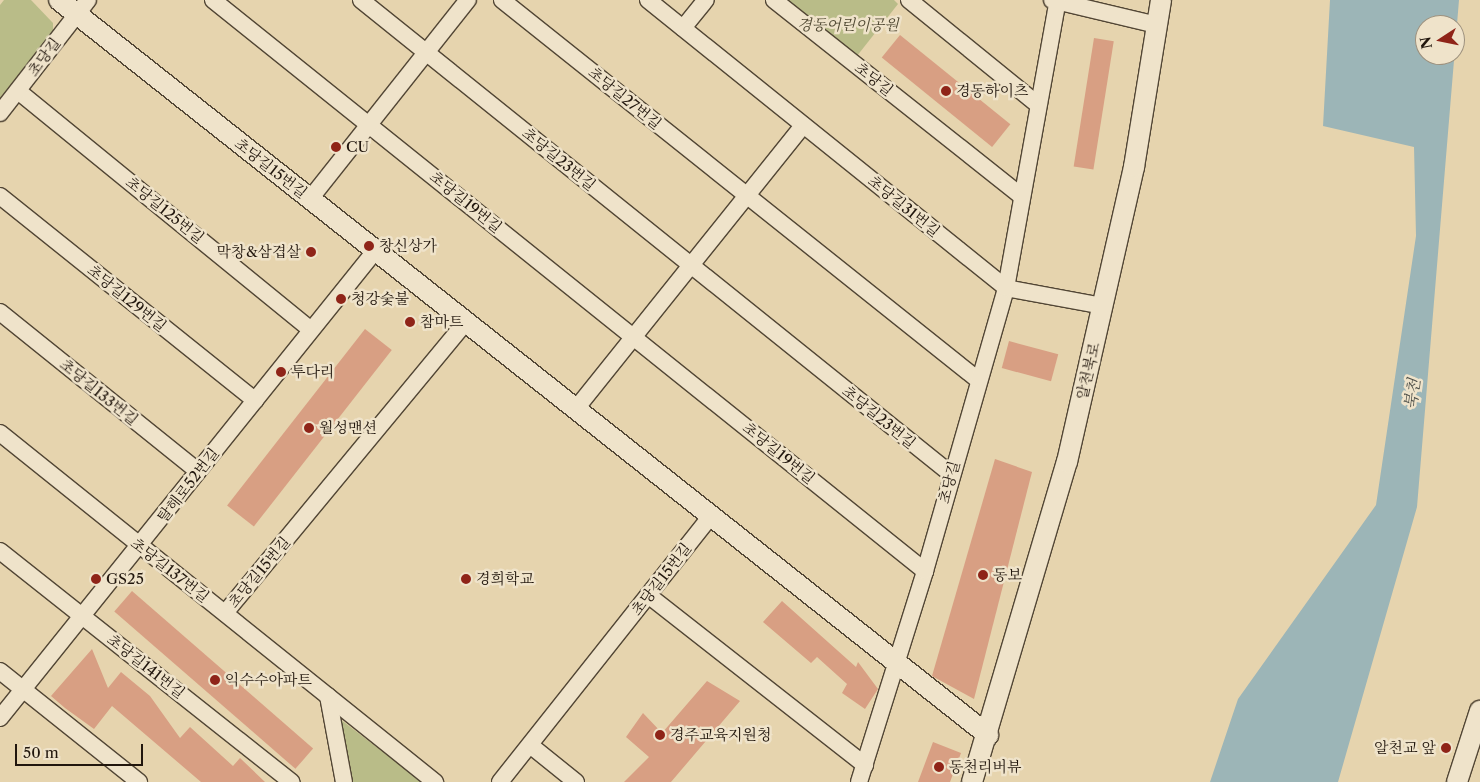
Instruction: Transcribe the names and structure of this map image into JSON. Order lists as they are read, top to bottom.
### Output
{
  "streets": {
    "street": [
      "초당길",
      "초당길27번길",
      "초당길23번길",
      "초당길15번길",
      "초당길19번길",
      "초당길31번길",
      "초당길125번길",
      "초당길129번길",
      "알천북로",
      "초당길133번길",
      "탈해로52번길",
      "초당길137번길",
      "초당길141번길"
    ]
  },
  "crossings": [
    ["초당길", "초당길27번길"],
    ["초당길", "초당길23번길"],
    ["초당길", "초당길15번길"],
    ["초당길", "초당길19번길"],
    ["초당길", "초당길31번길"],
    ["초당길", "초당길125번길"],
    ["초당길15번길", "탈해로52번길"],
    ["초당길15번길", "초당길137번길"],
    ["초당길125번길", "탈해로52번길"],
    ["초당길129번길", "탈해로52번길"],
    ["초당길133번길", "탈해로52번길"],
    ["탈해로52번길", "초당길137번길"],
    ["탈해로52번길", "초당길141번길"]
  ],
  "water": ["북천"],
  "parks": ["경동어린이공원"],
  "places": [
    "경동하이츠",
    "CU",
    "창신상가",
    "막창&삼겹살",
    "청강숯불",
    "참마트",
    "투다리",
    "월성맨션",
    "동보",
    "GS25",
    "경희학교",
    "익수수아파트",
    "경주교육지원청",
    "알천교 앞",
    "동천리버뷰"
  ],
  "scale_bar": "50 m",
  "north": "left"
}
